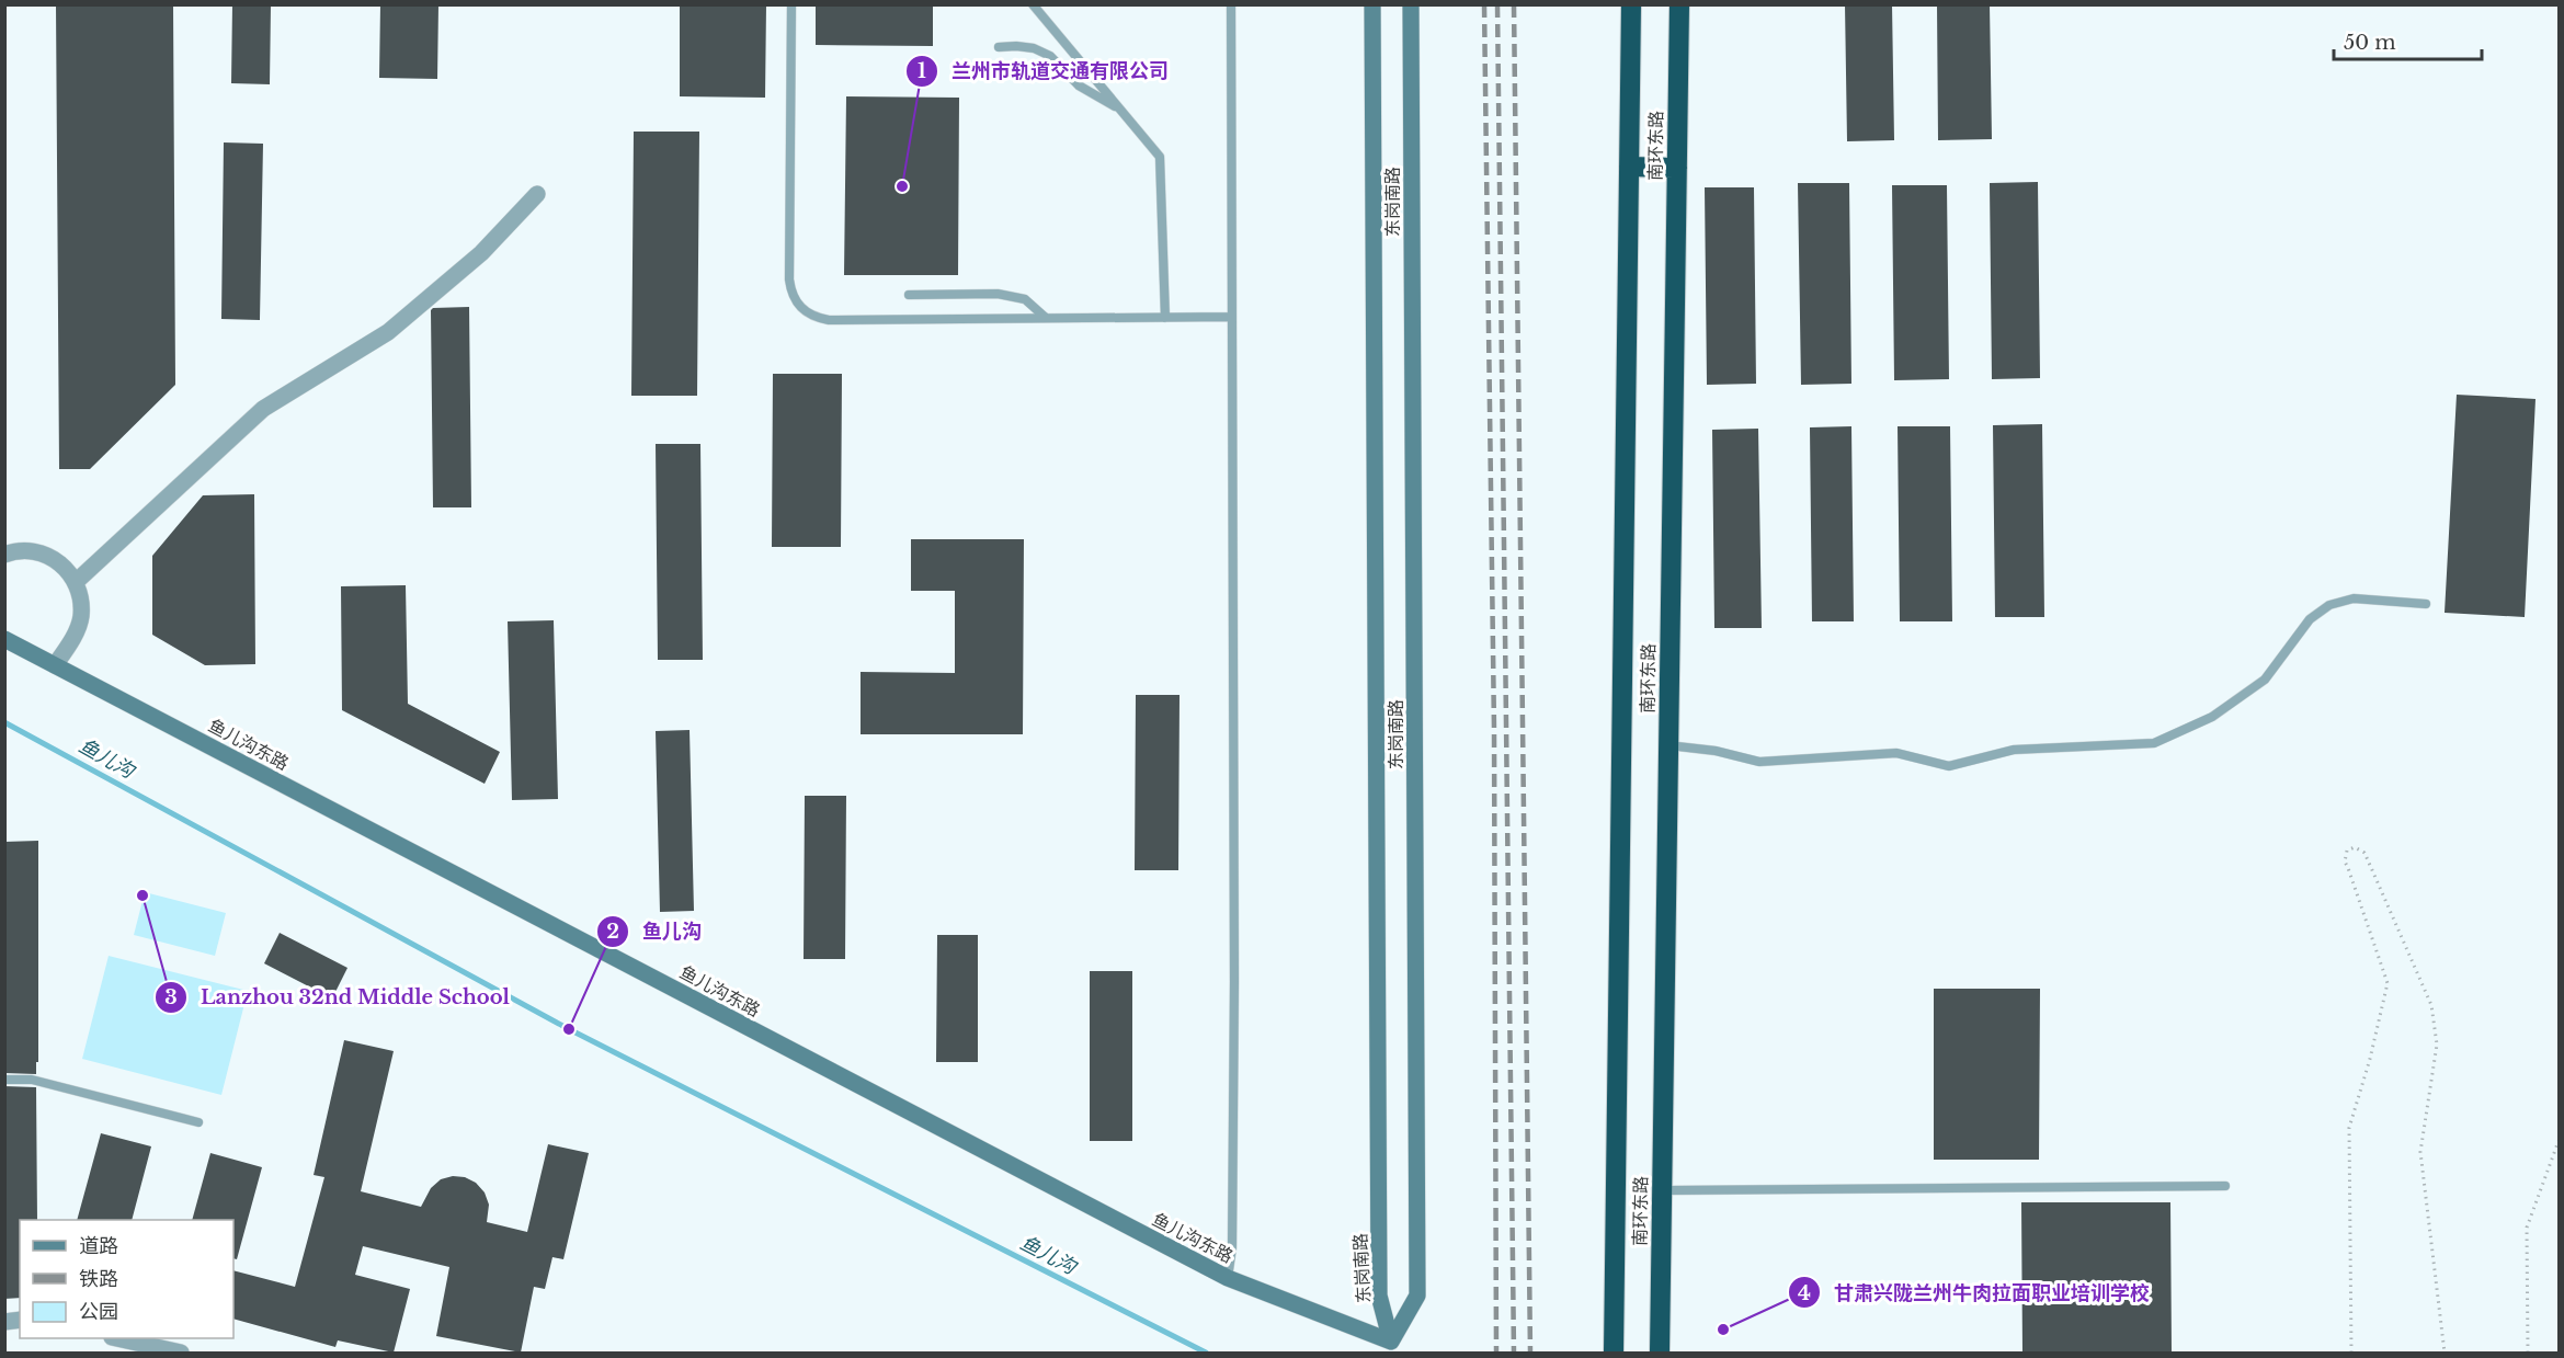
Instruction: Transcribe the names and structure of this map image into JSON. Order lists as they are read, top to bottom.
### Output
{
  "streets": {
    "highway": ["南环东路"],
    "street": ["东岗南路", "鱼儿沟东路"]
  },
  "crossings": [
    ["东岗南路", "鱼儿沟东路"]
  ],
  "water": ["鱼儿沟"],
  "places": [
    "兰州市轨道交通有限公司",
    "Lanzhou 32nd Middle School",
    "鱼儿沟",
    "甘肃兴陇兰州牛肉拉面职业培训学校"
  ],
  "legend": ["道路", "铁路", "公园"],
  "scale_bar": "50 m"
}
